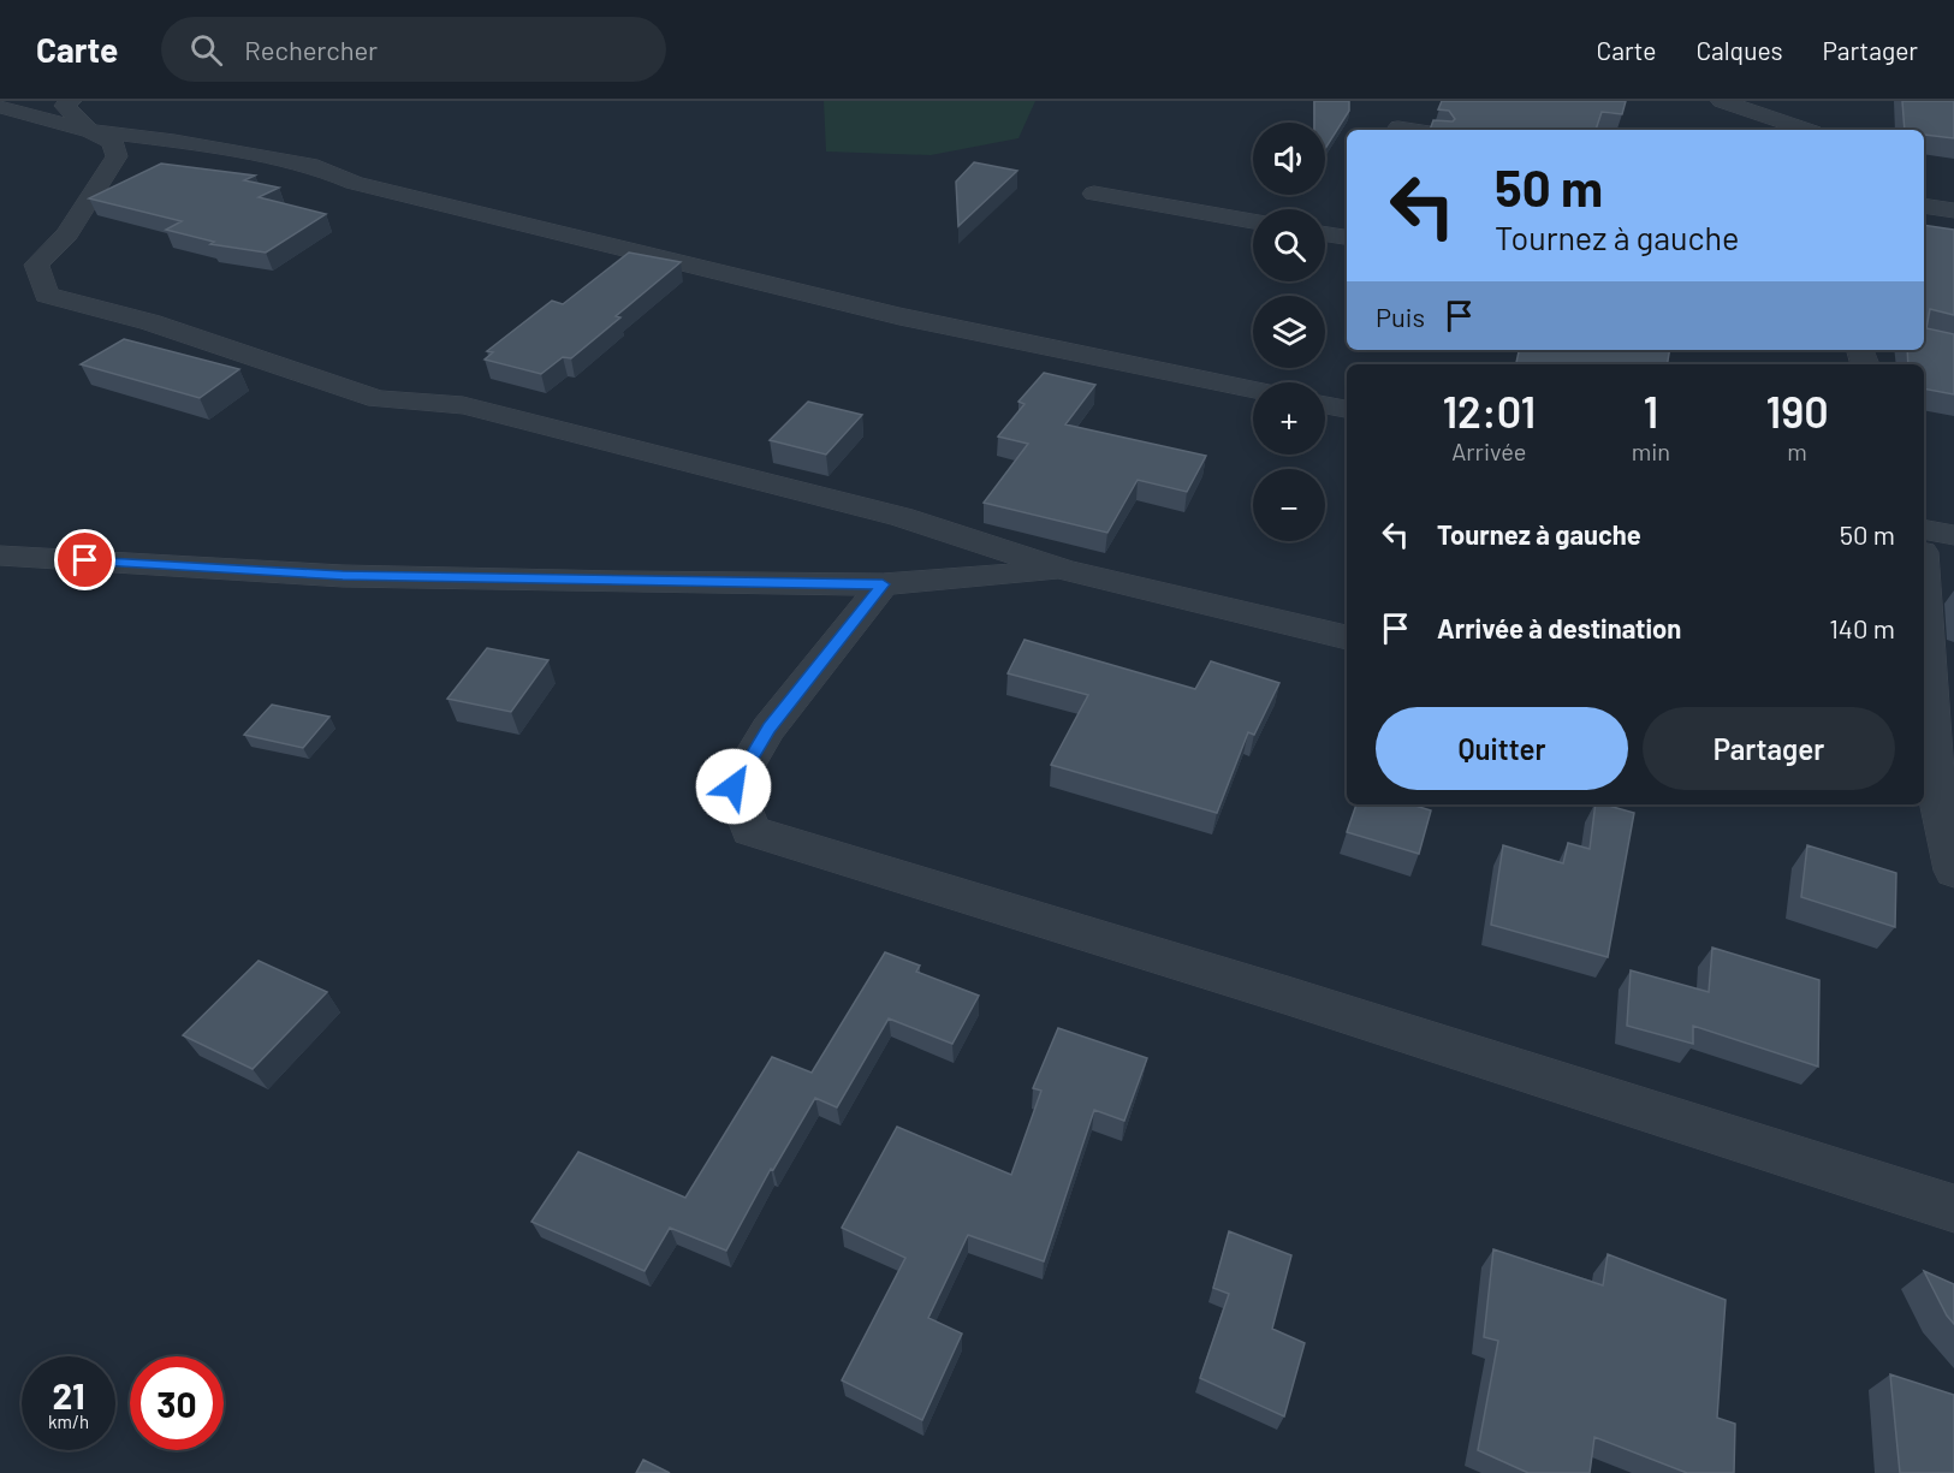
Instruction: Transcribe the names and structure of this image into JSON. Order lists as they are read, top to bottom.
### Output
{
  "page": {
    "header": "Carte",
    "search": "Rechercher",
    "nav": ["Carte", "Calques", "Partager"],
    "map_buttons": ["+", "−"],
    "turn": ["50 m", "Tournez à gauche"],
    "then": "Puis",
    "eta": [
      "12:01",
      "Arrivée",
      "1",
      "min",
      "190",
      "m"
    ],
    "list": [
      {
        "name": "Tournez à gauche",
        "value": "50 m"
      },
      {
        "name": "Arrivée à destination",
        "value": "140 m"
      }
    ],
    "buttons": ["Quitter", "Partager"],
    "speed": "21 km/h",
    "limit": "30"
  }
}
